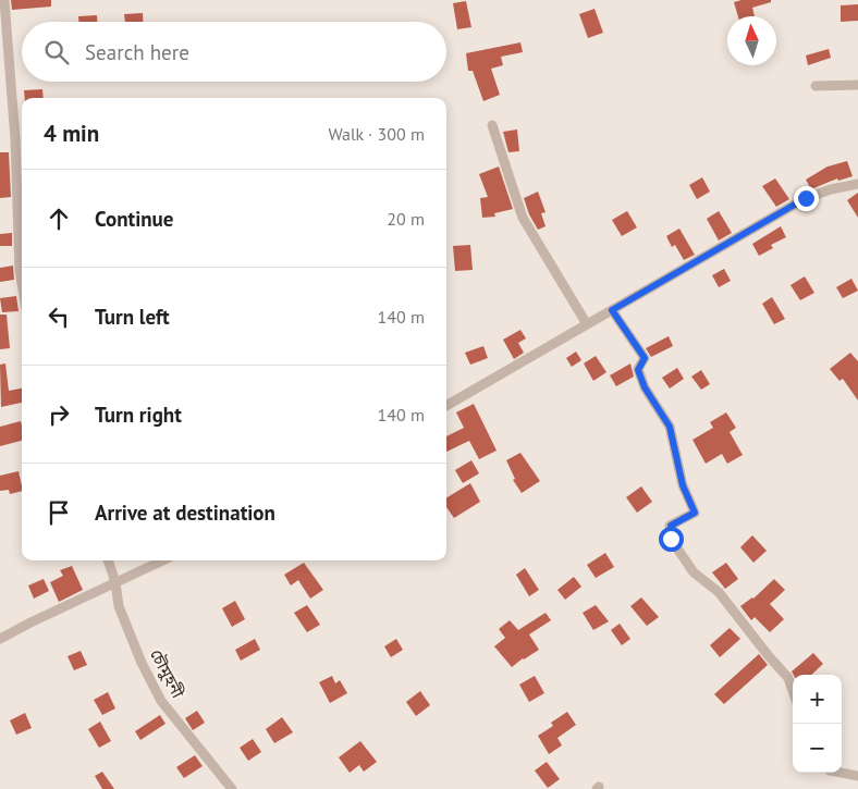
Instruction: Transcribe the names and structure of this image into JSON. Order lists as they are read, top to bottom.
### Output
{
  "streets": {
    "street": ["চৌমুহনী"]
  },
  "north": "top",
  "page": {
    "search": "Search here",
    "heading": ["4 min", "Walk · 300 m"],
    "list": [
      ["Continue", "20 m"],
      ["Turn left", "140 m"],
      ["Turn right", "140 m"],
      "Arrive at destination"
    ],
    "map_buttons": ["+", "−"]
  }
}
